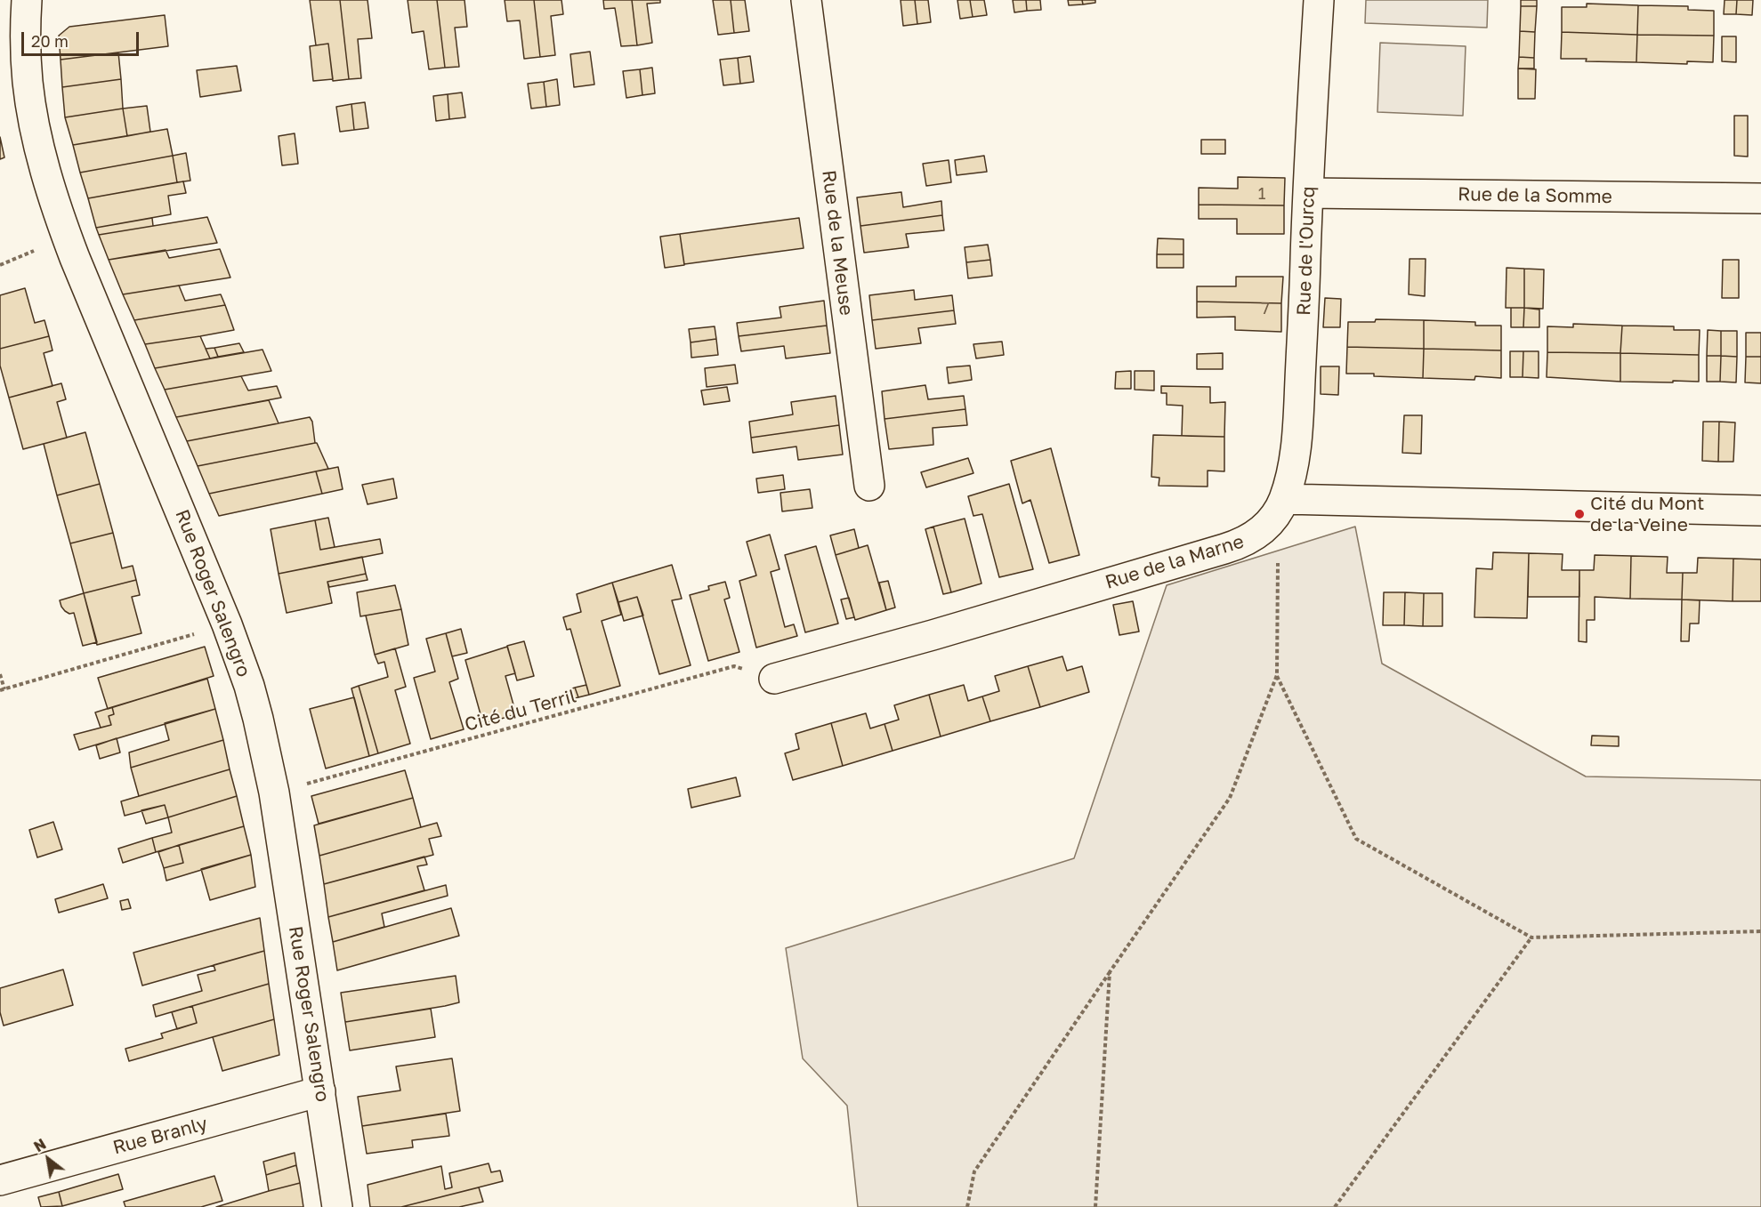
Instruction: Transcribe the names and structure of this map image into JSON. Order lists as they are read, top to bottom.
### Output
{
  "streets": {
    "street": [
      "Rue de la Somme",
      "Rue de la Meuse",
      "Rue de l'Ourcq",
      "Rue de la Marne",
      "Rue Roger Salengro",
      "Rue Branly"
    ],
    "path": ["Cité du Terril"]
  },
  "crossings": [
    ["Rue de la Somme", "Rue de l'Ourcq"],
    ["Rue de l'Ourcq", "Rue de la Marne"],
    ["Rue de la Marne", "Cité du Terril"],
    ["Rue Roger Salengro", "Cité du Terril"],
    ["Rue Roger Salengro", "Rue Branly"]
  ],
  "places": ["Cité du Mont de la Veine"],
  "house_numbers": ["1", "7"],
  "scale_bar": "20 m",
  "north": "top left"
}
